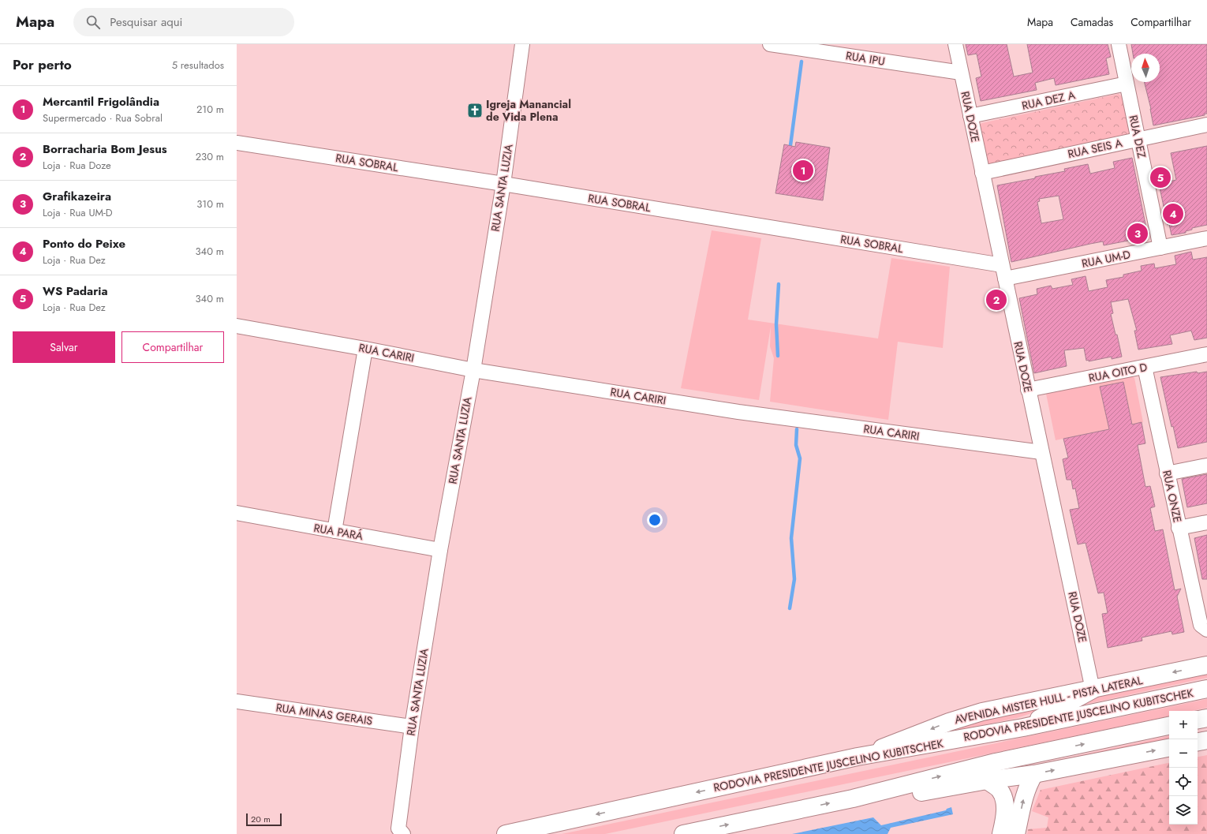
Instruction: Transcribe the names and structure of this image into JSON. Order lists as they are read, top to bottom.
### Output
{
  "streets": {
    "main road": ["AVENIDA MISTER HULL - PISTA LATERAL", "RODOVIA PRESIDENTE JUSCELINO KUBITSCHEK"],
    "street": [
      "RUA IPU",
      "RUA DEZ A",
      "RUA DOZE",
      "RUA DEZ",
      "RUA SEIS A",
      "RUA SOBRAL",
      "RUA SANTA LUZIA",
      "RUA UM-D",
      "RUA CARIRI",
      "RUA OITO D",
      "RUA ONZE",
      "RUA PARÁ",
      "RUA MINAS GERAIS"
    ]
  },
  "crossings": [
    ["RUA IPU", "RUA DOZE"],
    ["RUA DEZ A", "RUA DOZE"],
    ["RUA DEZ A", "RUA DEZ"],
    ["RUA DOZE", "RUA SEIS A"],
    ["RUA DOZE", "RUA SOBRAL"],
    ["RUA DOZE", "RUA UM-D"],
    ["RUA DOZE", "RUA CARIRI"],
    ["RUA DOZE", "RUA OITO D"],
    ["RUA DOZE", "AVENIDA MISTER HULL - PISTA LATERAL"],
    ["RUA DEZ", "RUA SEIS A"],
    ["RUA DEZ", "RUA UM-D"],
    ["RUA SOBRAL", "RUA SANTA LUZIA"],
    ["RUA SOBRAL", "RUA UM-D"],
    ["RUA SANTA LUZIA", "RUA CARIRI"],
    ["RUA SANTA LUZIA", "RUA PARÁ"],
    ["RUA SANTA LUZIA", "RUA MINAS GERAIS"],
    ["RUA OITO D", "RUA ONZE"],
    ["AVENIDA MISTER HULL - PISTA LATERAL", "RODOVIA PRESIDENTE JUSCELINO KUBITSCHEK"]
  ],
  "places": {
    "church": ["Igreja Manancial de Vida Plena"]
  },
  "scale_bar": "20 m",
  "north": "top",
  "page": {
    "header": "Mapa",
    "search": "Pesquisar aqui",
    "nav": ["Mapa", "Camadas", "Compartilhar"],
    "heading": ["Por perto", "5 resultados"],
    "list": [
      {
        "mark": "1",
        "name": "Mercantil Frigolândia",
        "note": "Supermercado · Rua Sobral",
        "value": "210 m"
      },
      {
        "mark": "2",
        "name": "Borracharia Bom Jesus",
        "note": "Loja · Rua Doze",
        "value": "230 m"
      },
      {
        "mark": "3",
        "name": "Grafikazeira",
        "note": "Loja · Rua UM-D",
        "value": "310 m"
      },
      {
        "mark": "4",
        "name": "Ponto do Peixe",
        "note": "Loja · Rua Dez",
        "value": "340 m"
      },
      {
        "mark": "5",
        "name": "WS Padaria",
        "note": "Loja · Rua Dez",
        "value": "340 m"
      }
    ],
    "pins": [
      "1",
      "5",
      "4",
      "3",
      "2"
    ],
    "buttons": ["Salvar", "Compartilhar"],
    "map_buttons": ["+", "−"],
    "scale": "20 m"
  }
}
